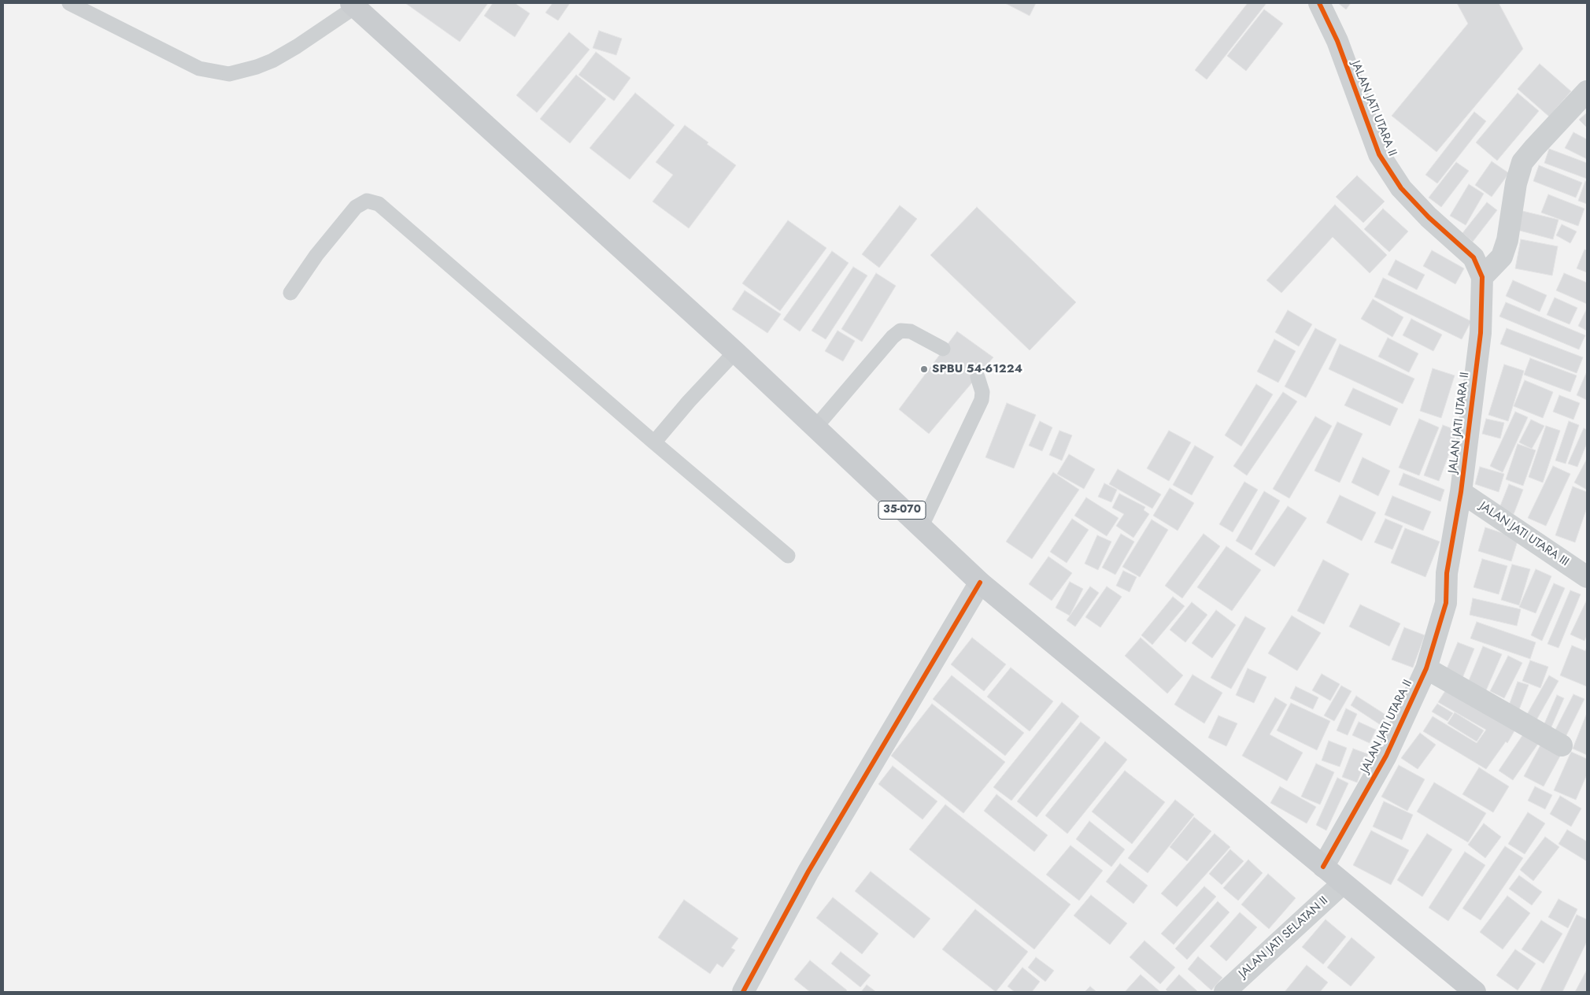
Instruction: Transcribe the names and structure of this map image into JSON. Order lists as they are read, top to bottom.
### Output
{
  "streets": {
    "main road": ["35-070"],
    "street": ["JALAN JATI UTARA II", "JALAN JATI UTARA III", "JALAN JATI SELATAN II"]
  },
  "crossings": [
    ["JALAN JATI UTARA II", "35-070"],
    ["JALAN JATI UTARA II", "JALAN JATI UTARA III"],
    ["35-070", "JALAN JATI SELATAN II"]
  ],
  "places": ["SPBU 54-61224"]
}
